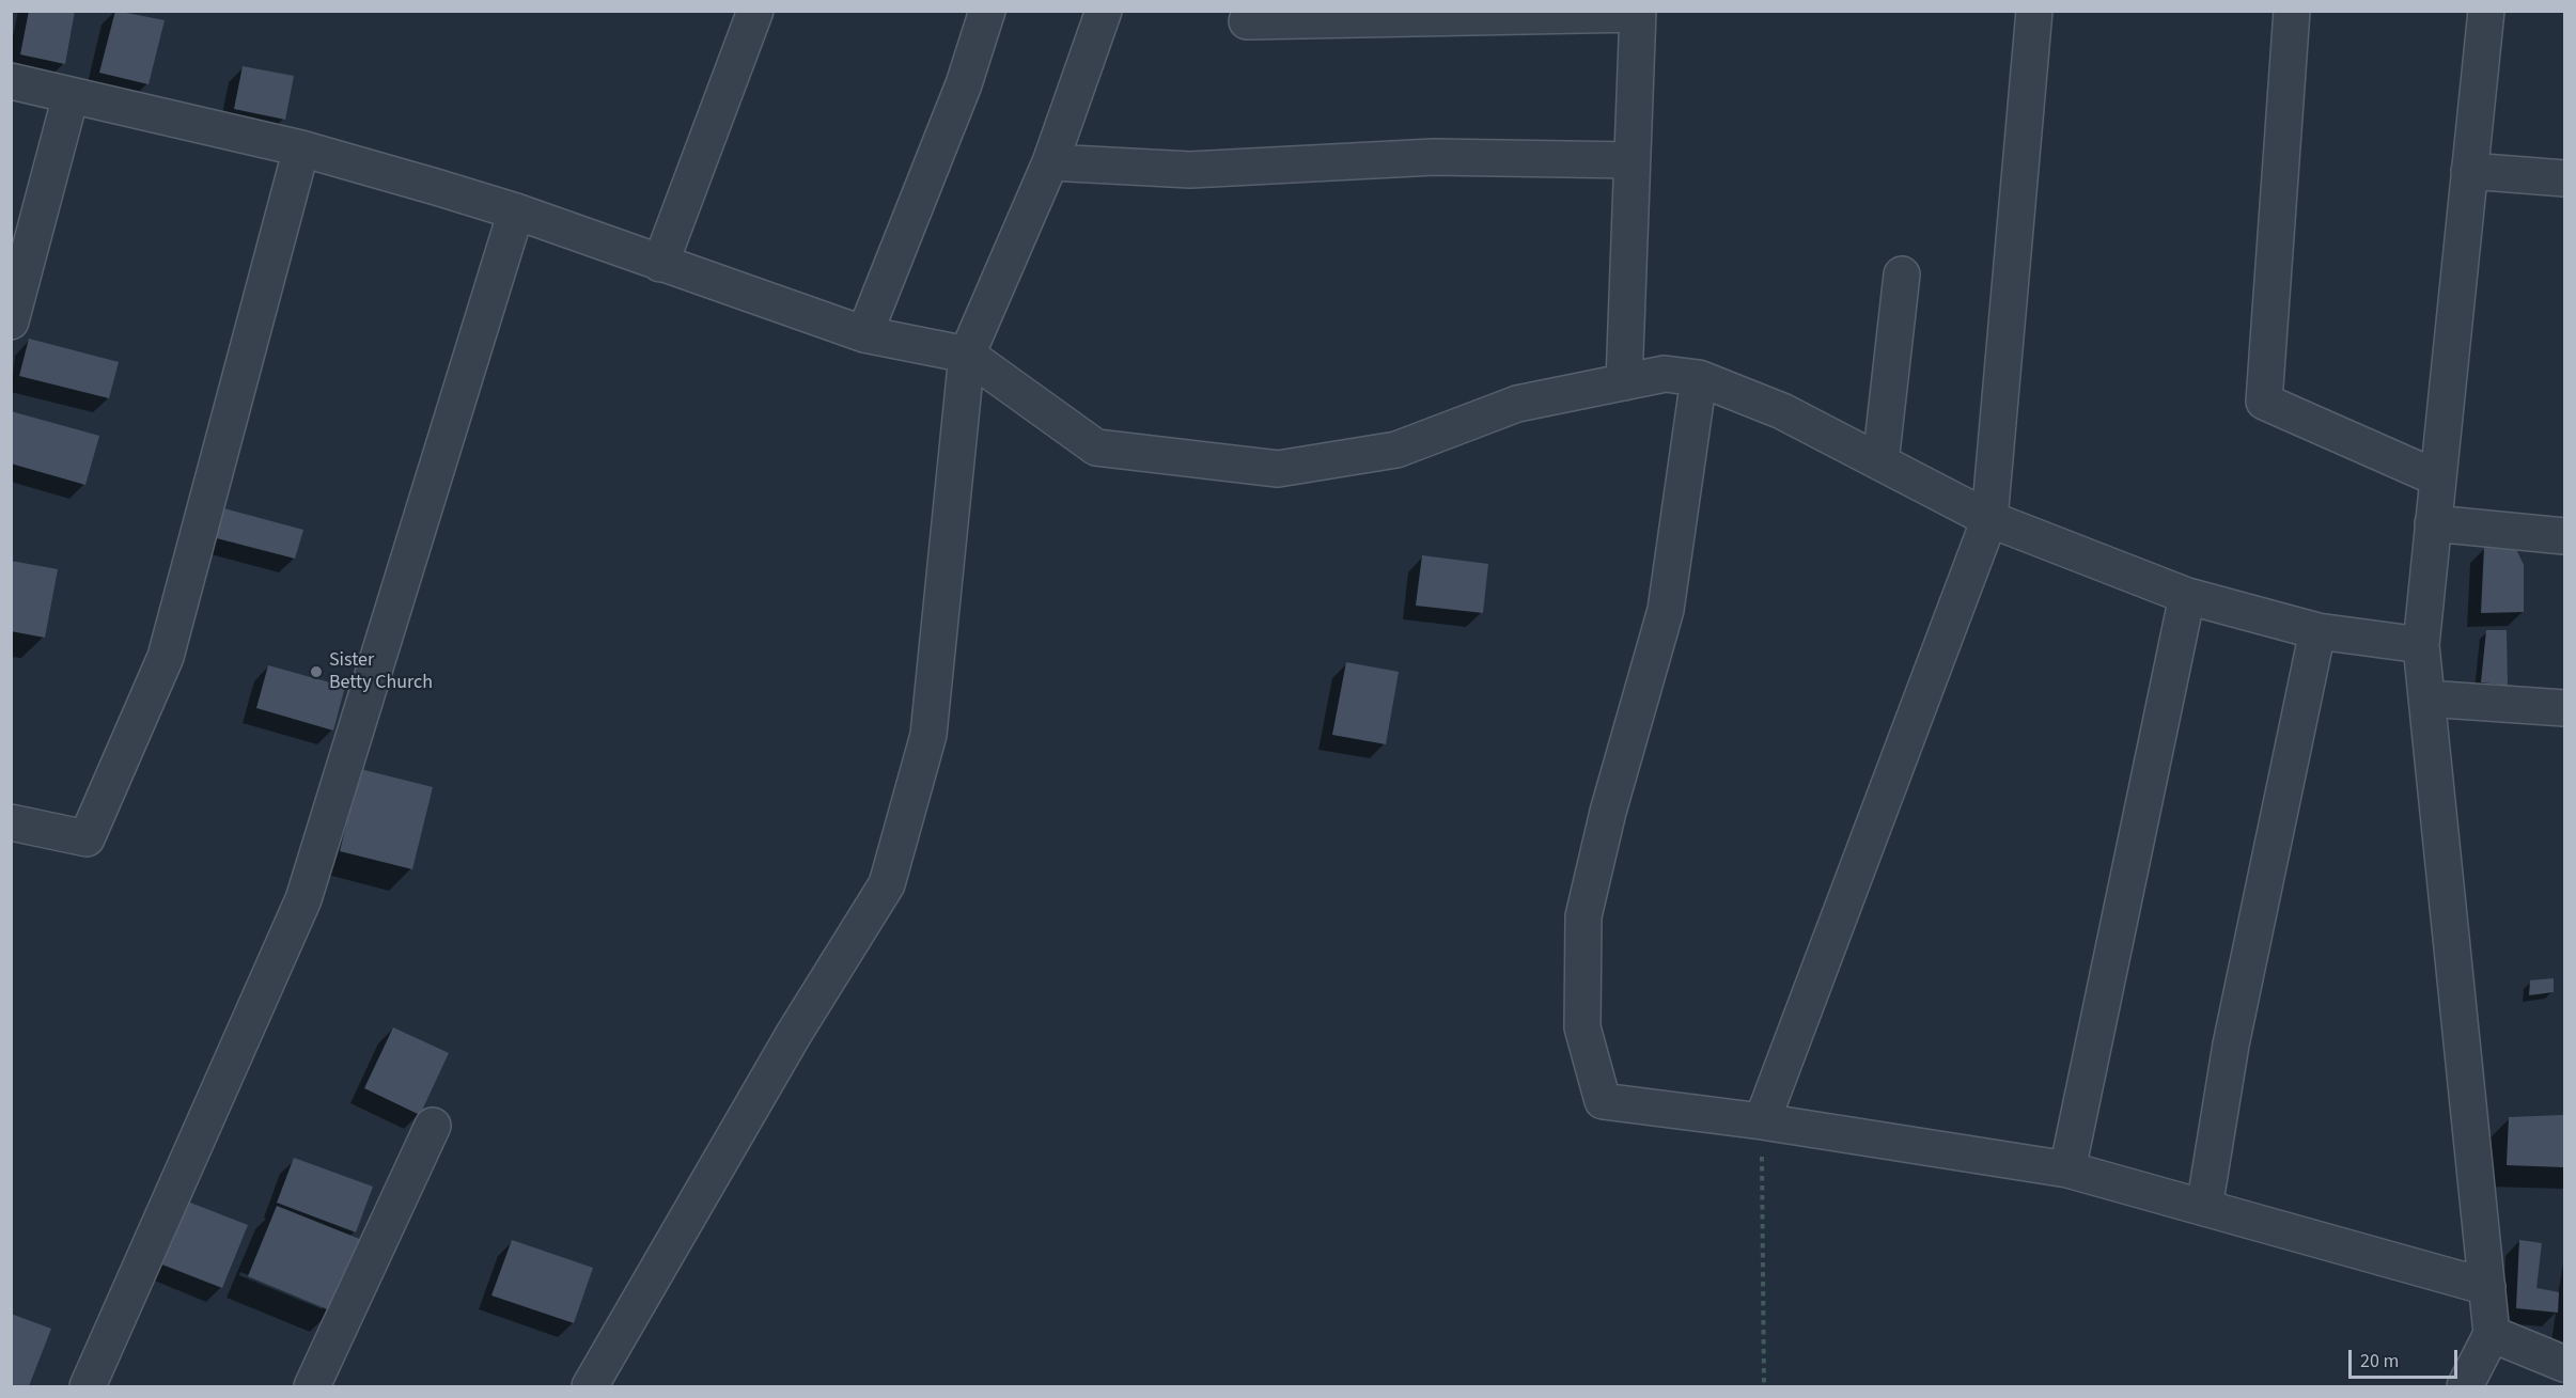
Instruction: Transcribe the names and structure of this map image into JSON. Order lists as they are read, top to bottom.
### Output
{
  "places": ["Sister Betty Church"],
  "scale_bar": "20 m"
}
